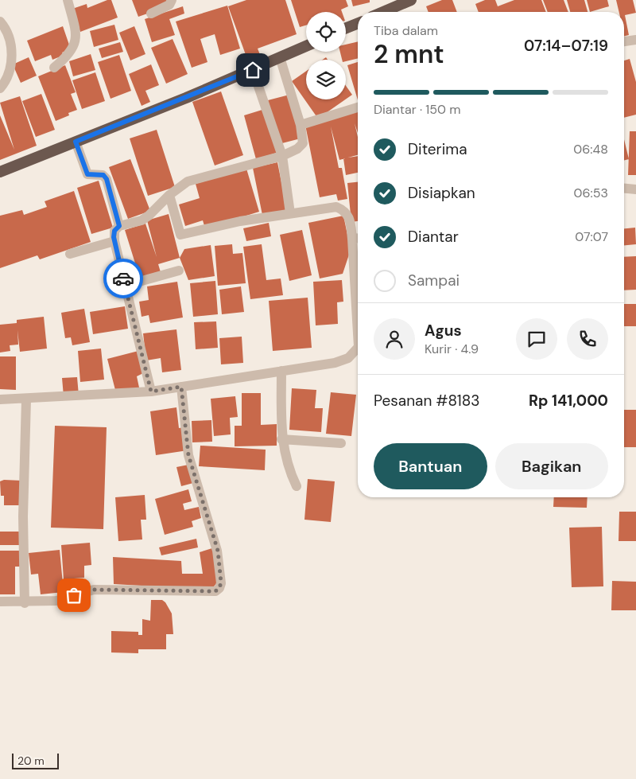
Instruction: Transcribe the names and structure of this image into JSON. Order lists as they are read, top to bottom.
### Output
{
  "scale_bar": "20 m",
  "page": {
    "heading": ["2 mnt", "Tiba dalam", "07:14–07:19"],
    "panel": [
      "Agus",
      "Kurir · 4.9",
      "Pesanan #8183",
      "Rp 141,000"
    ],
    "bar": "Diantar · 150 m",
    "list": [
      ["Diterima", "06:48"],
      ["Disiapkan", "06:53"],
      ["Diantar", "07:07"],
      "Sampai"
    ],
    "buttons": ["Bantuan", "Bagikan"],
    "scale": "20 m"
  }
}
